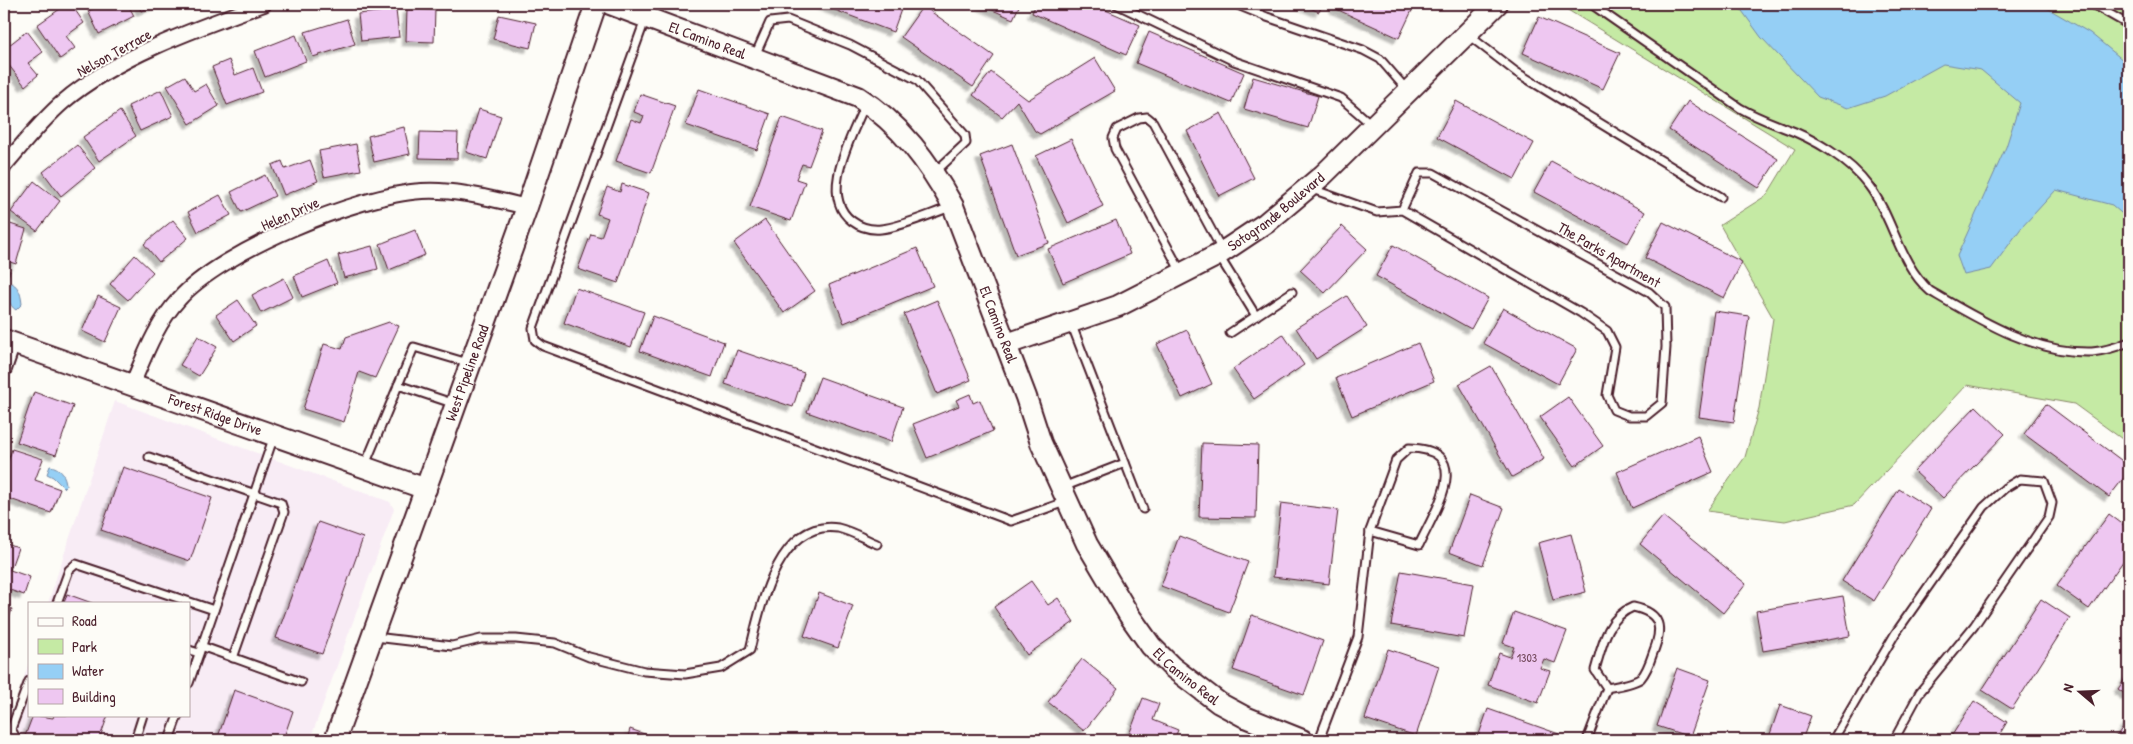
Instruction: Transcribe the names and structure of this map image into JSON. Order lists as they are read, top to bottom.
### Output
{
  "streets": {
    "street": [
      "El Camino Real",
      "Nelson Terrace",
      "Sotogrande Boulevard",
      "Helen Drive",
      "West Pipeline Road",
      "Forest Ridge Drive"
    ],
    "lane": ["The Parks Apartment"]
  },
  "crossings": [
    ["El Camino Real", "Sotogrande Boulevard"],
    ["Helen Drive", "West Pipeline Road"],
    ["Helen Drive", "Forest Ridge Drive"],
    ["West Pipeline Road", "Forest Ridge Drive"]
  ],
  "house_numbers": ["1303"],
  "legend": [
    "Road",
    "Park",
    "Water",
    "Building"
  ],
  "north": "left"
}
